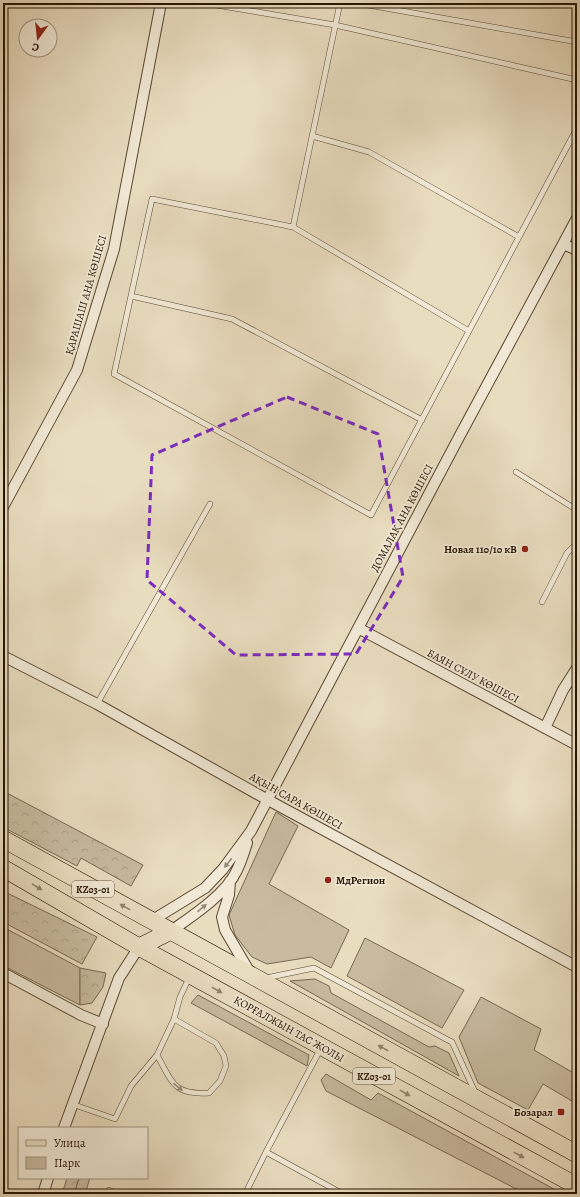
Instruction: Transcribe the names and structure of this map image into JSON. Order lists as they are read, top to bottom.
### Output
{
  "streets": {
    "main road": ["KZ03-01", "ҚОРҒАЛЖЫН ТАС ЖОЛЫ"],
    "street": [
      "ҚАРАШАШ АНА КӨШЕСІ",
      "ДОМАЛАҚ АНА КӨШЕСІ",
      "БАЯН СҰЛУ КӨШЕСІ",
      "АҚЫН САРА КӨШЕСІ"
    ]
  },
  "crossings": [
    ["ДОМАЛАҚ АНА КӨШЕСІ", "БАЯН СҰЛУ КӨШЕСІ"],
    ["ДОМАЛАҚ АНА КӨШЕСІ", "АҚЫН САРА КӨШЕСІ"],
    ["ДОМАЛАҚ АНА КӨШЕСІ", "KZ03-01"]
  ],
  "places": {
    "other": ["Новая 110/10 кВ", "МдРегион"],
    "transit": ["Бозарал"]
  },
  "legend": ["Улица", "Парк"],
  "north": "bottom"
}
